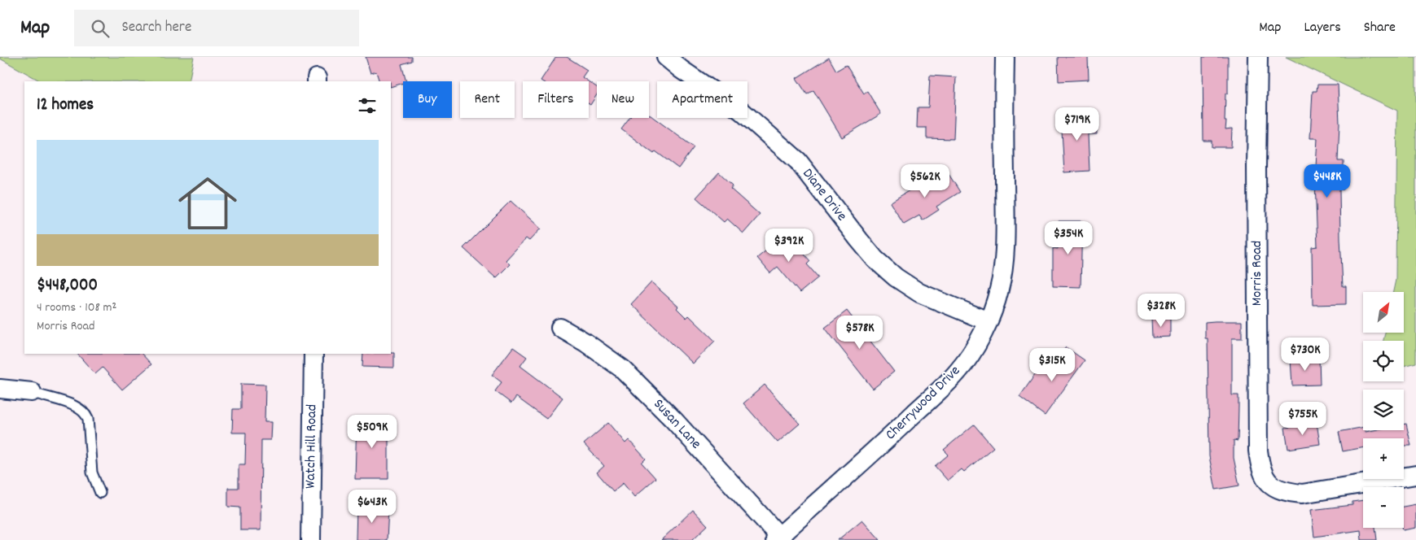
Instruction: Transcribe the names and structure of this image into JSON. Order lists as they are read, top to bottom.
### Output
{
  "streets": {
    "street": [
      "Diane Drive",
      "Morris Road",
      "Cherrywood Drive",
      "Susan Lane",
      "Watch Hill Road"
    ]
  },
  "crossings": [
    ["Diane Drive", "Cherrywood Drive"],
    ["Cherrywood Drive", "Susan Lane"]
  ],
  "north": "top right",
  "page": {
    "header": "Map",
    "search": "Search here",
    "nav": ["Map", "Layers", "Share"],
    "chip": [
      "Buy",
      "Rent",
      "Filters",
      "New",
      "Apartment"
    ],
    "heading": "12 homes",
    "price": [
      "$719K",
      "$562K",
      "$448K",
      "$354K",
      "$392K",
      "$328K",
      "$578K",
      "$730K",
      "$315K",
      "$755K",
      "$509K",
      "$643K"
    ],
    "list": [
      {
        "name": "$448,000",
        "note": "4 rooms · 108 m² · Morris Road"
      }
    ],
    "map_buttons": ["+", "−"]
  }
}
